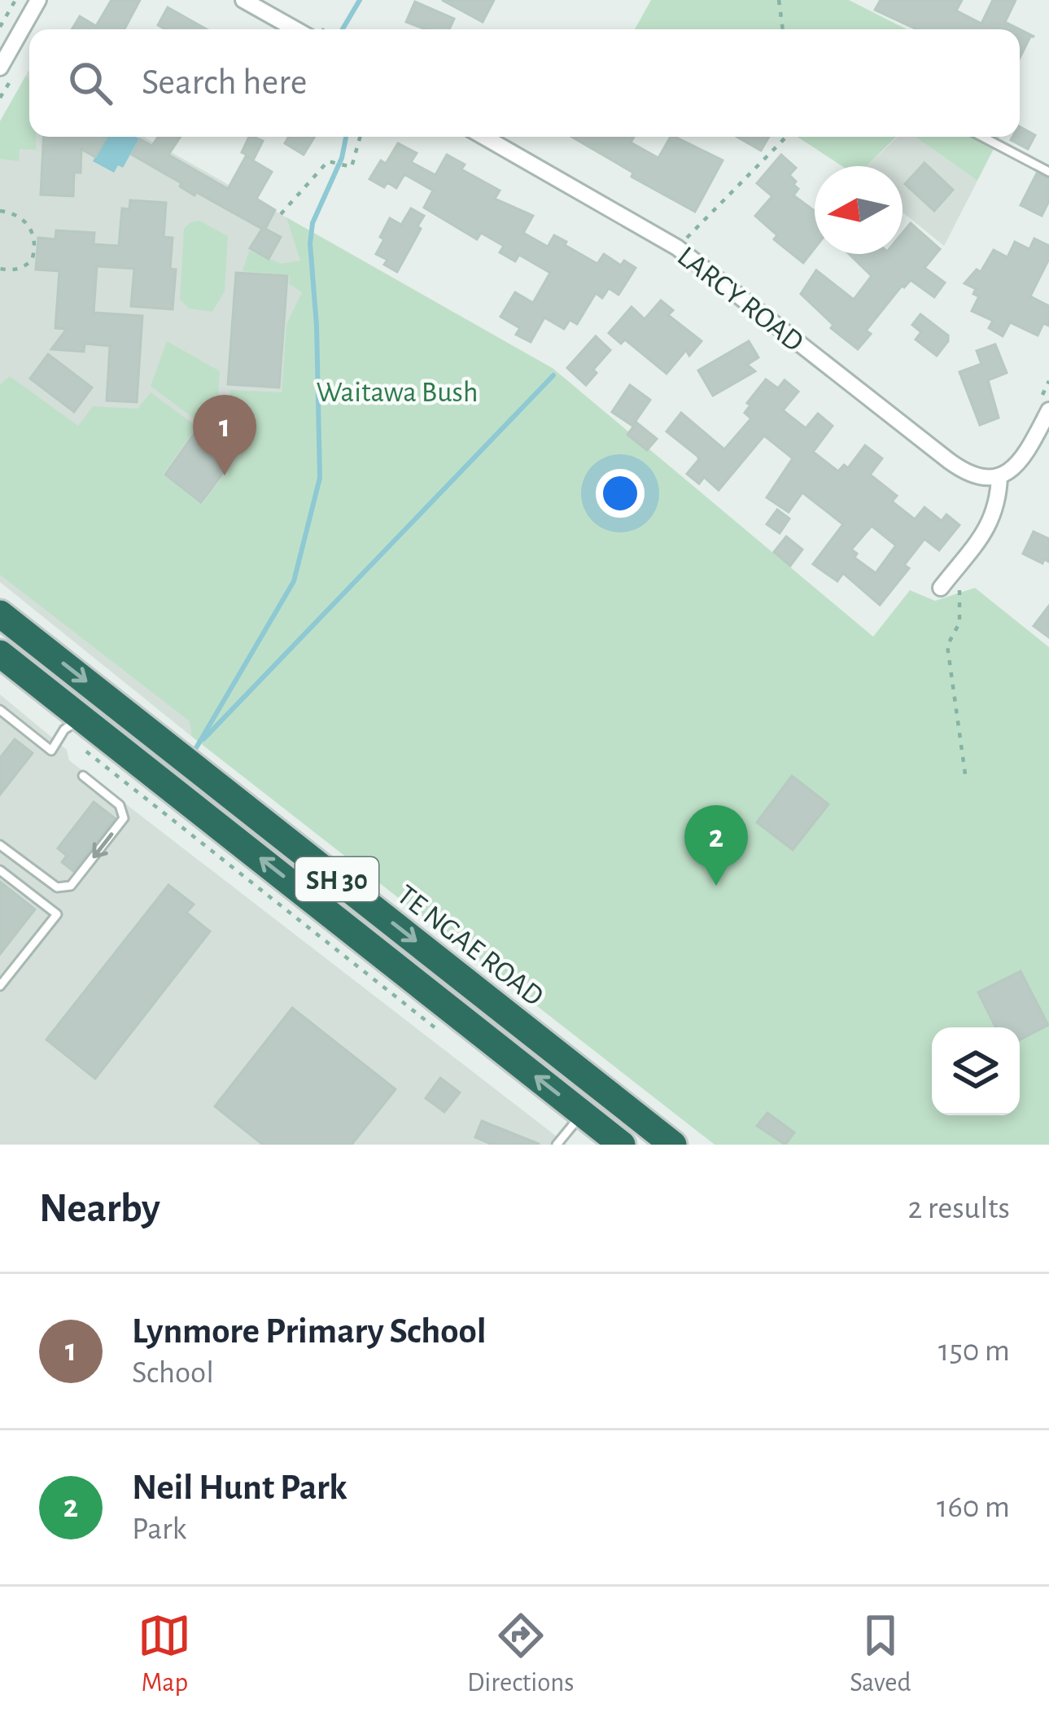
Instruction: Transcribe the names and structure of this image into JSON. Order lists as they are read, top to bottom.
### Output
{
  "streets": {
    "highway": ["SH 30", "TE NGAE ROAD"],
    "street": ["LARCY ROAD"]
  },
  "parks": ["Waitawa Bush"],
  "north": "left",
  "page": {
    "search": "Search here",
    "pins": ["1", "2"],
    "heading": ["Nearby", "2 results"],
    "list": [
      {
        "mark": "1",
        "name": "Lynmore Primary School",
        "note": "School",
        "value": "150 m"
      },
      {
        "mark": "2",
        "name": "Neil Hunt Park",
        "note": "Park",
        "value": "160 m"
      }
    ],
    "nav": ["Map", "Directions", "Saved"]
  }
}
